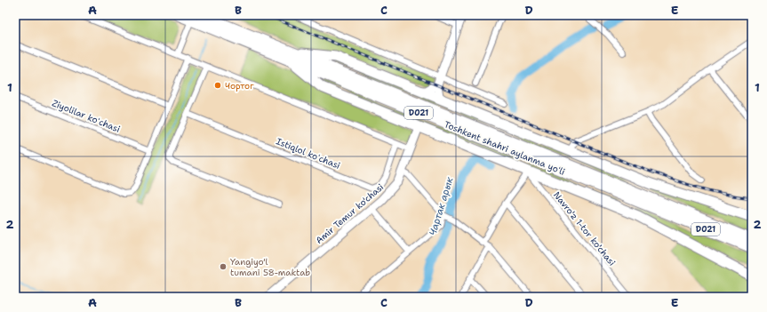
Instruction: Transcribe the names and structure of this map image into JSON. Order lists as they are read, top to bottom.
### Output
{
  "streets": {
    "highway": ["D021", "Toshkent shahri aylanma yoʻli"],
    "main road": ["Amir Temur ko'chasi"],
    "street": ["Ziyolilar koʻchasi", "Istiqlol koʻchasi", "Navro'z 1-tor ko'chasi"]
  },
  "water": ["Чартак арык"],
  "places": ["Чортог", "Yangiyo'l tumani 58-maktab"],
  "grid": {
    "columns": [
      "A",
      "B",
      "C",
      "D",
      "E"
    ],
    "rows": ["1", "2"]
  }
}
